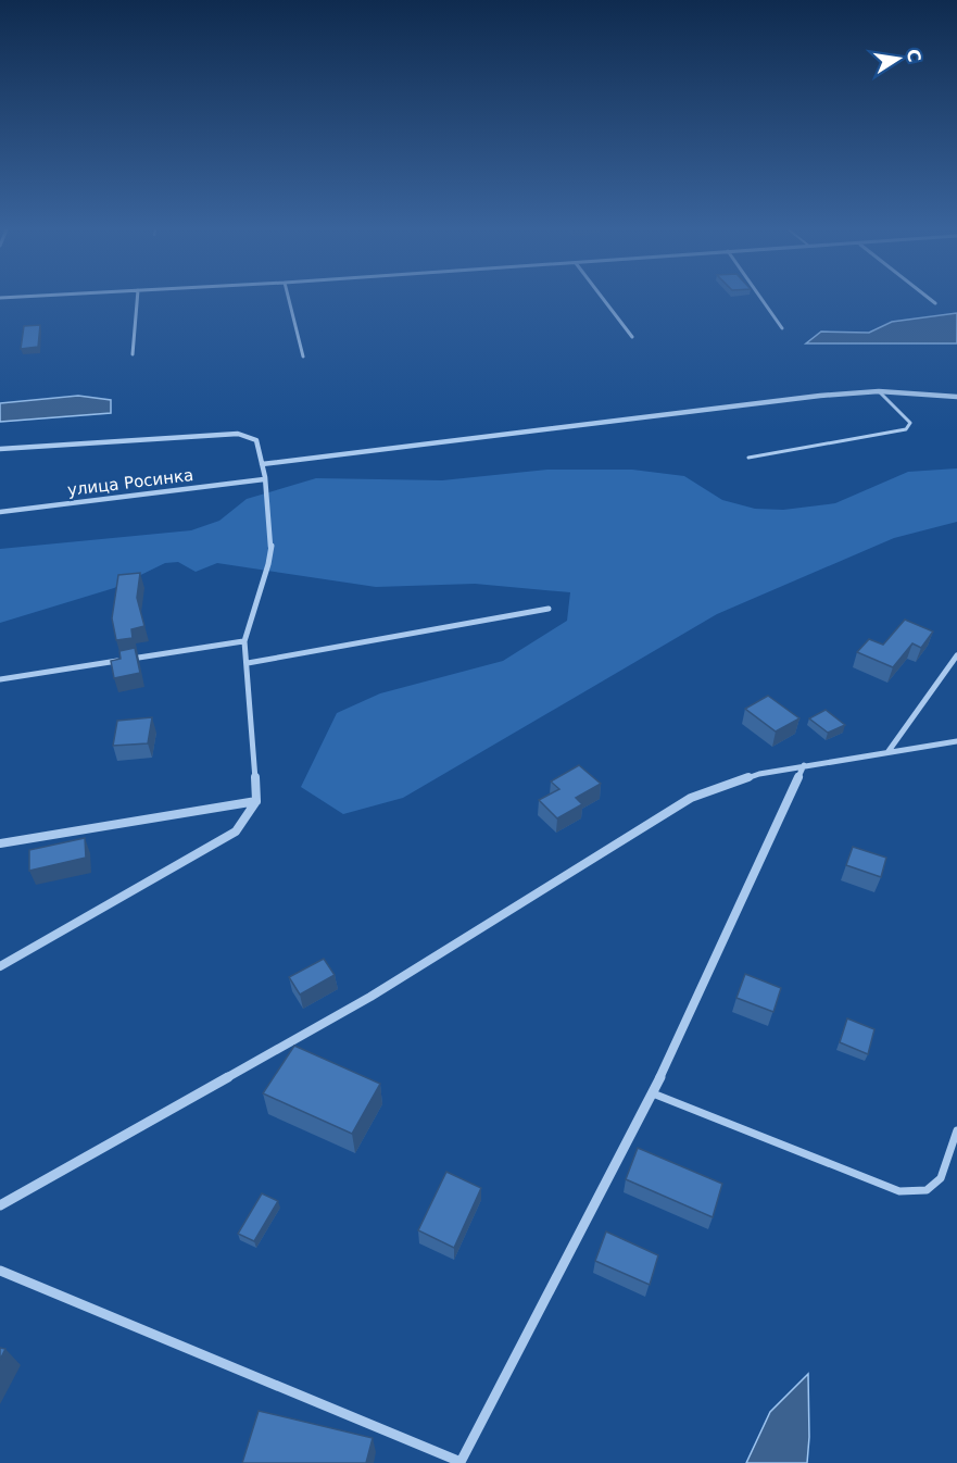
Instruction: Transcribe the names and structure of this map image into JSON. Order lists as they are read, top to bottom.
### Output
{
  "streets": {
    "street": ["улица Росинка"]
  },
  "north": "right"
}
